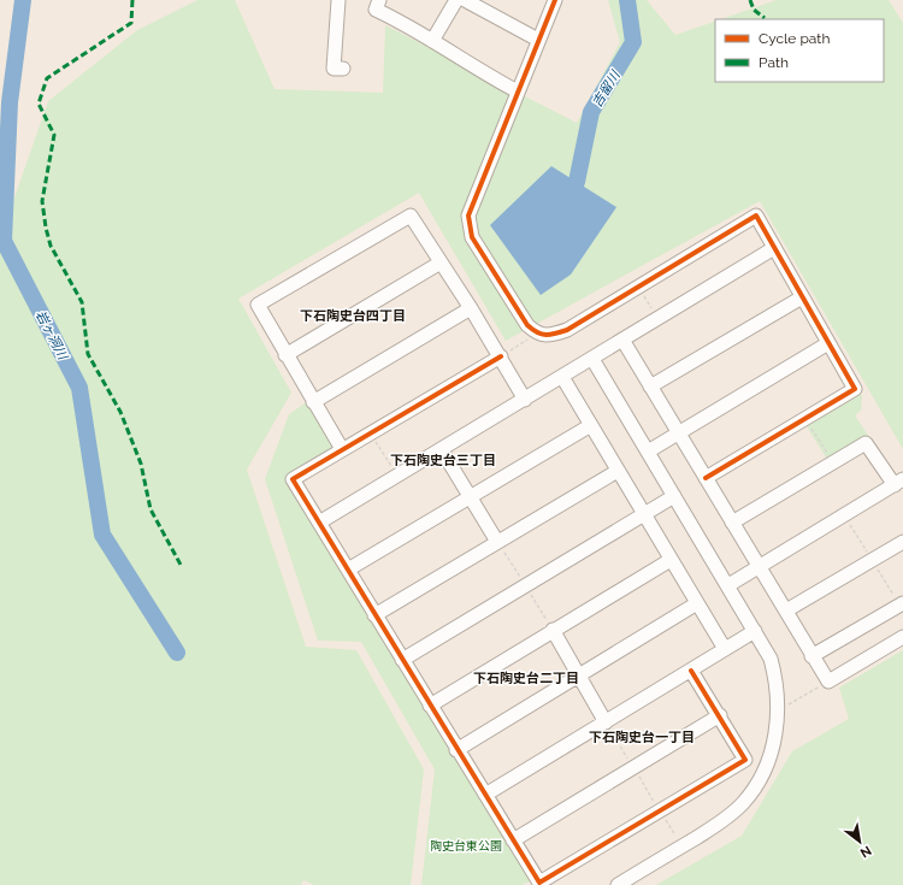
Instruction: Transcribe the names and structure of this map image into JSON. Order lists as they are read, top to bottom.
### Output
{
  "districts": [
    "下石陶史台四丁目",
    "下石陶史台三丁目",
    "下石陶史台二丁目",
    "下石陶史台一丁目"
  ],
  "water": ["吉留川", "岩ヶ洞川"],
  "parks": ["陶史台東公園"],
  "legend": ["Cycle path", "Path"],
  "north": "bottom right"
}
